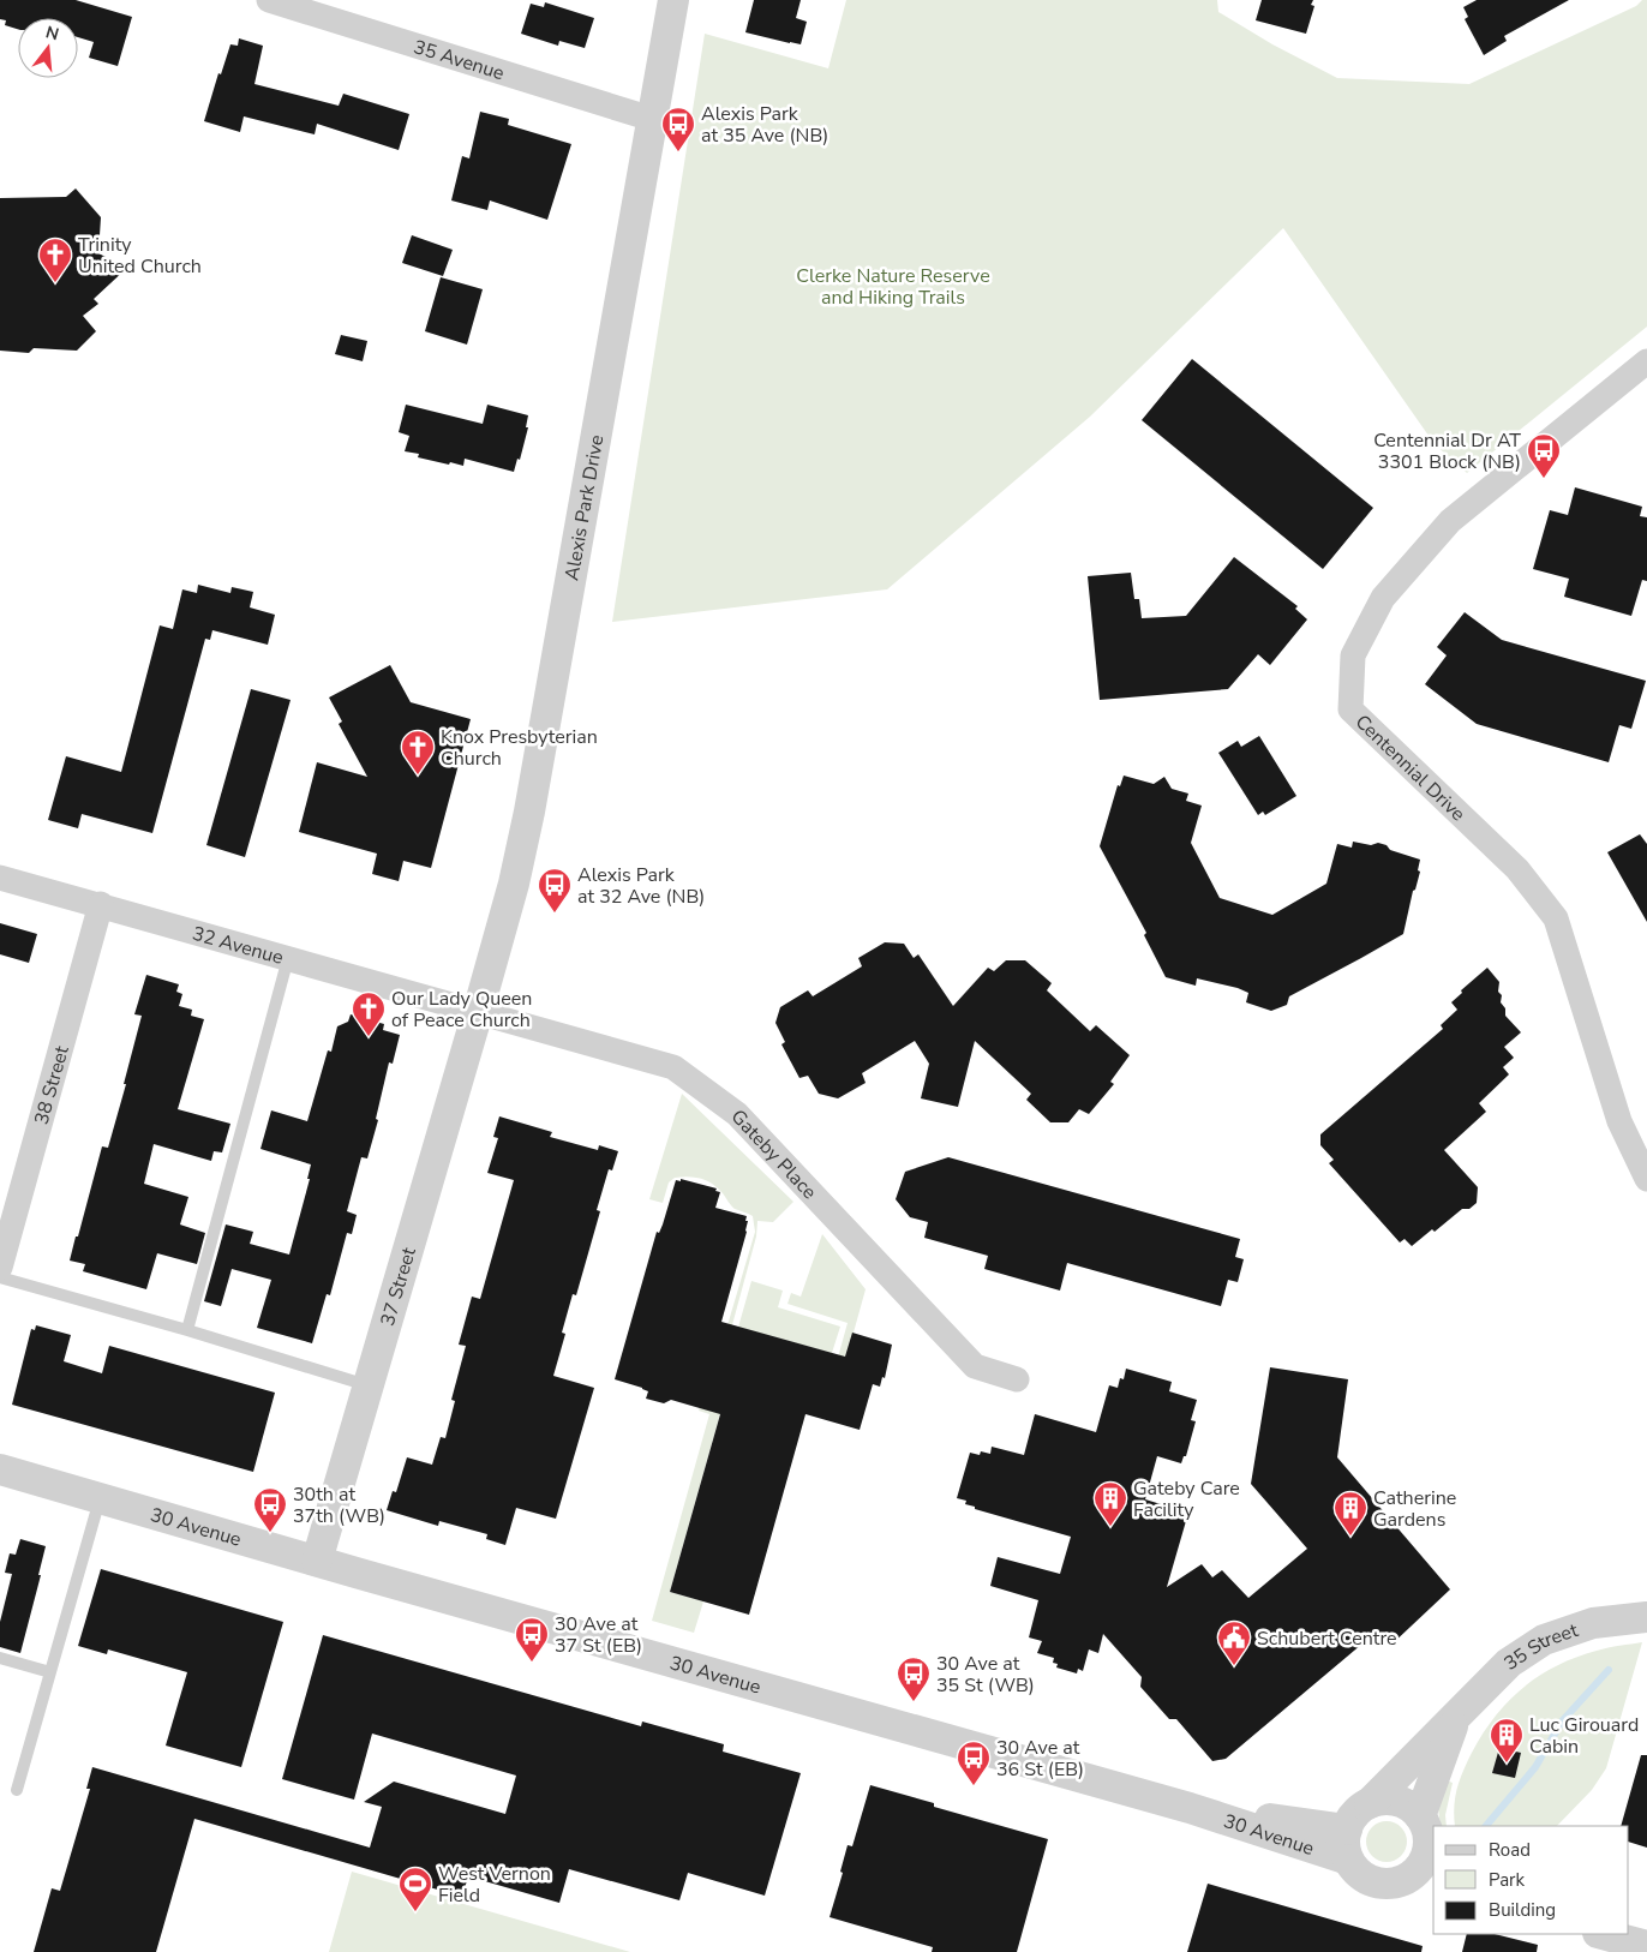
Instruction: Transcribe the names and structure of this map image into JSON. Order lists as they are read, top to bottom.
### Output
{
  "streets": {
    "street": [
      "35 Avenue",
      "Alexis Park Drive",
      "Centennial Drive",
      "32 Avenue",
      "38 Street",
      "Gateby Place",
      "37 Street",
      "30 Avenue",
      "35 Street"
    ]
  },
  "crossings": [
    ["35 Avenue", "Alexis Park Drive"],
    ["Alexis Park Drive", "32 Avenue"],
    ["Alexis Park Drive", "Gateby Place"],
    ["Alexis Park Drive", "37 Street"],
    ["32 Avenue", "38 Street"],
    ["32 Avenue", "Gateby Place"],
    ["32 Avenue", "37 Street"],
    ["Gateby Place", "37 Street"],
    ["37 Street", "30 Avenue"],
    ["30 Avenue", "35 Street"]
  ],
  "parks": ["Clerke Nature Reserve and Hiking Trails"],
  "places": {
    "bus stop": [
      "Alexis Park at 35 Ave (NB)",
      "Centennial Dr AT 3301 Block (NB)",
      "Alexis Park at 32 Ave (NB)",
      "30th at 37th (WB)",
      "30 Ave at 37 St (EB)",
      "30 Ave at 35 St (WB)",
      "30 Ave at 36 St (EB)"
    ],
    "church": ["Trinity United Church", "Knox Presbyterian Church", "Our Lady Queen of Peace Church"],
    "building": ["Gateby Care Facility", "Catherine Gardens", "Luc Girouard Cabin"],
    "public building": ["Schubert Centre"],
    "sports": ["West Vernon Field"]
  },
  "legend": ["Road", "Park", "Building"],
  "north": "top"
}
